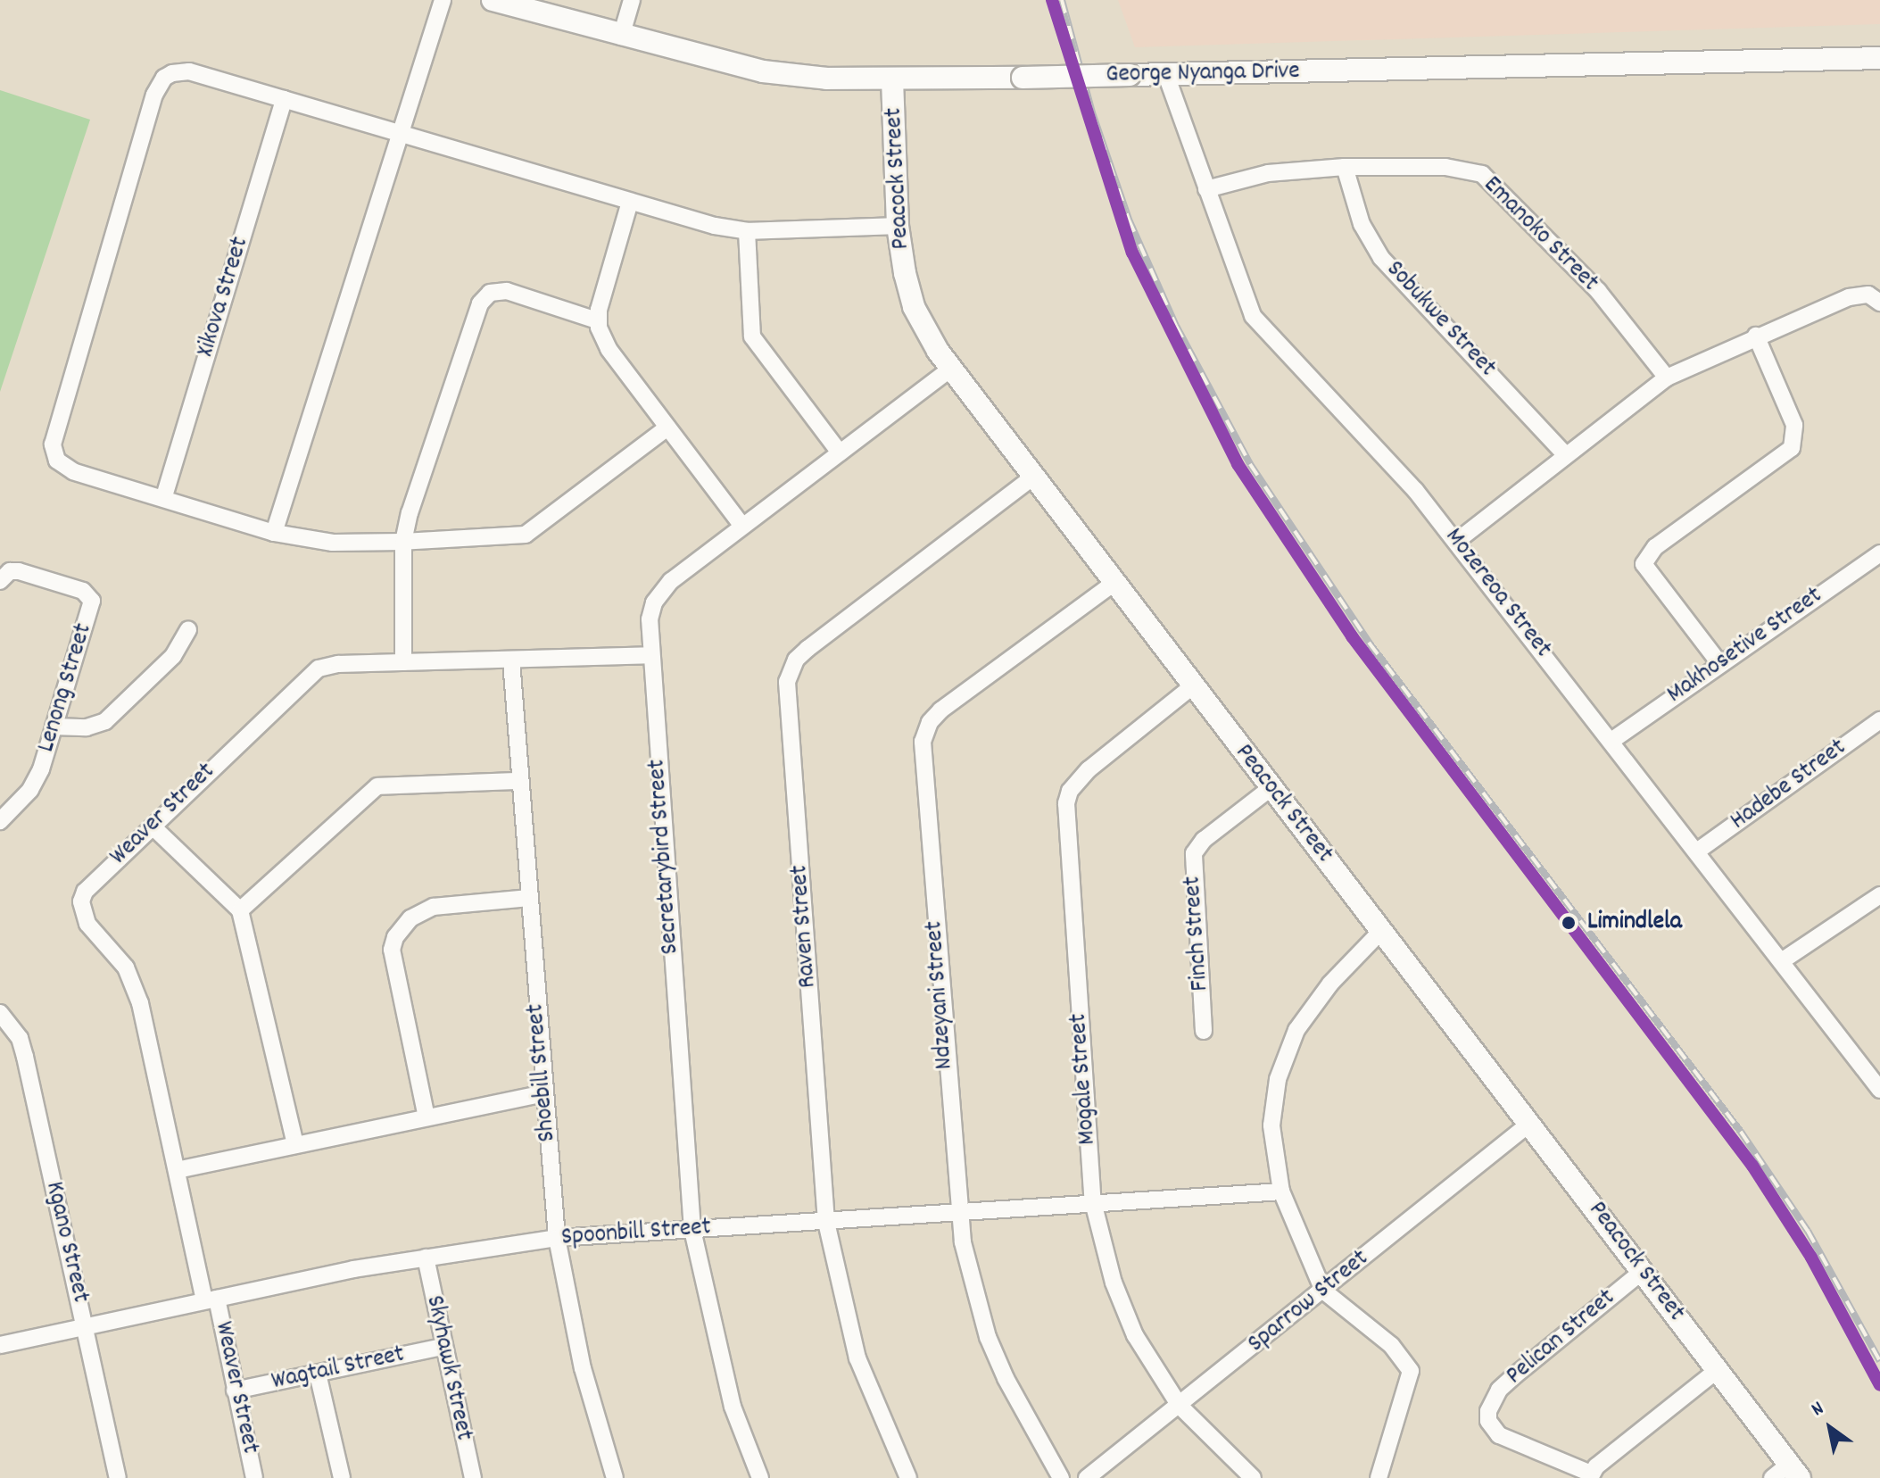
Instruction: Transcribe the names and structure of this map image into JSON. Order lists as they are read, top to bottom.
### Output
{
  "streets": {
    "street": [
      "George Nyanga Drive",
      "Peacock Street",
      "Emanoko Street",
      "Xikova Street",
      "Sobukwe Street",
      "Mozereoa Street",
      "Makhosetive Street",
      "Lenong Street",
      "Hadebe Street",
      "Weaver Street",
      "Secretarybird Street",
      "Raven Street",
      "Finch Street",
      "Ndzeyani Street",
      "Shoebill Street",
      "Mogale Street",
      "Spoonbill Street",
      "Kgano Street",
      "Sparrow Street",
      "Pelican Street",
      "Skyhawk Street",
      "Wagtail Street"
    ]
  },
  "crossings": [
    ["George Nyanga Drive", "Peacock Street"],
    ["George Nyanga Drive", "Mozereoa Street"],
    ["Peacock Street", "Secretarybird Street"],
    ["Peacock Street", "Raven Street"],
    ["Peacock Street", "Finch Street"],
    ["Peacock Street", "Ndzeyani Street"],
    ["Peacock Street", "Mogale Street"],
    ["Peacock Street", "Sparrow Street"],
    ["Peacock Street", "Pelican Street"],
    ["Emanoko Street", "Sobukwe Street"],
    ["Emanoko Street", "Mozereoa Street"],
    ["Mozereoa Street", "Makhosetive Street"],
    ["Mozereoa Street", "Hadebe Street"],
    ["Weaver Street", "Secretarybird Street"],
    ["Weaver Street", "Shoebill Street"],
    ["Weaver Street", "Spoonbill Street"],
    ["Weaver Street", "Wagtail Street"],
    ["Secretarybird Street", "Spoonbill Street"],
    ["Raven Street", "Spoonbill Street"],
    ["Ndzeyani Street", "Spoonbill Street"],
    ["Shoebill Street", "Spoonbill Street"],
    ["Mogale Street", "Spoonbill Street"],
    ["Mogale Street", "Sparrow Street"],
    ["Spoonbill Street", "Kgano Street"],
    ["Spoonbill Street", "Skyhawk Street"],
    ["Skyhawk Street", "Wagtail Street"]
  ],
  "places": ["Limindlela"],
  "north": "top left"
}
